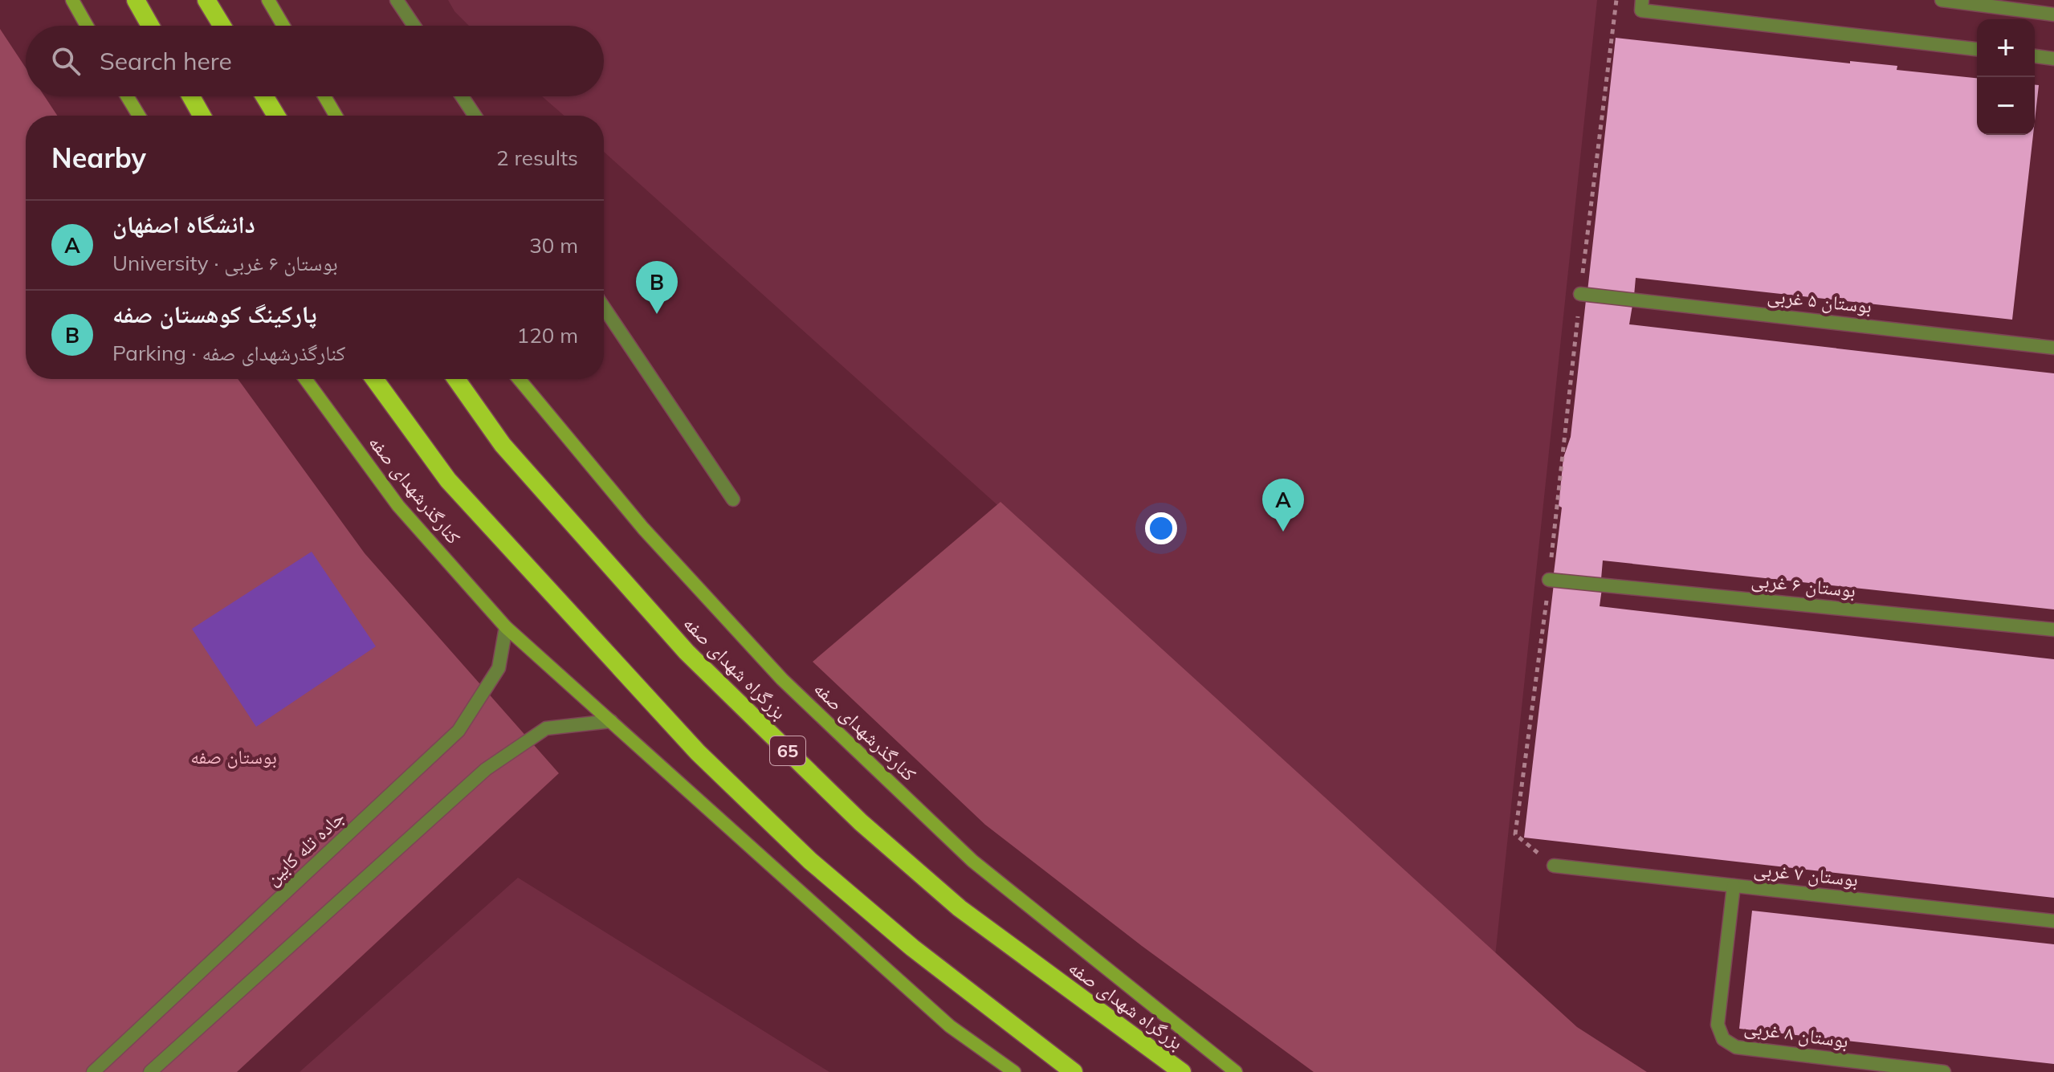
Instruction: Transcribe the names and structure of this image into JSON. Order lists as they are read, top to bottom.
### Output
{
  "streets": {
    "highway": ["بزرگراه شهدای صفه", "65"],
    "main road": ["کنارگذرشهدای صفه"],
    "street": [
      "بوستان ۵ غربی",
      "بوستان ۶ غربی",
      "جاده تله کابین",
      "بوستان ۷ غربی",
      "بوستان ۸ غربی"
    ]
  },
  "crossings": [
    ["کنارگذرشهدای صفه", "جاده تله کابین"],
    ["بوستان ۷ غربی", "بوستان ۸ غربی"]
  ],
  "parks": ["بوستان صفه"],
  "page": {
    "map_buttons": ["+", "−"],
    "search": "Search here",
    "heading": ["Nearby", "2 results"],
    "list": [
      {
        "mark": "A",
        "name": "دانشگاه اصفهان",
        "note": "University · بوستان ۶ غربی",
        "value": "30 m"
      },
      {
        "mark": "B",
        "name": "پارکینگ کوهستان صفه",
        "note": "Parking · کنارگذرشهدای صفه",
        "value": "120 m"
      }
    ],
    "pins": ["B", "A"]
  }
}
